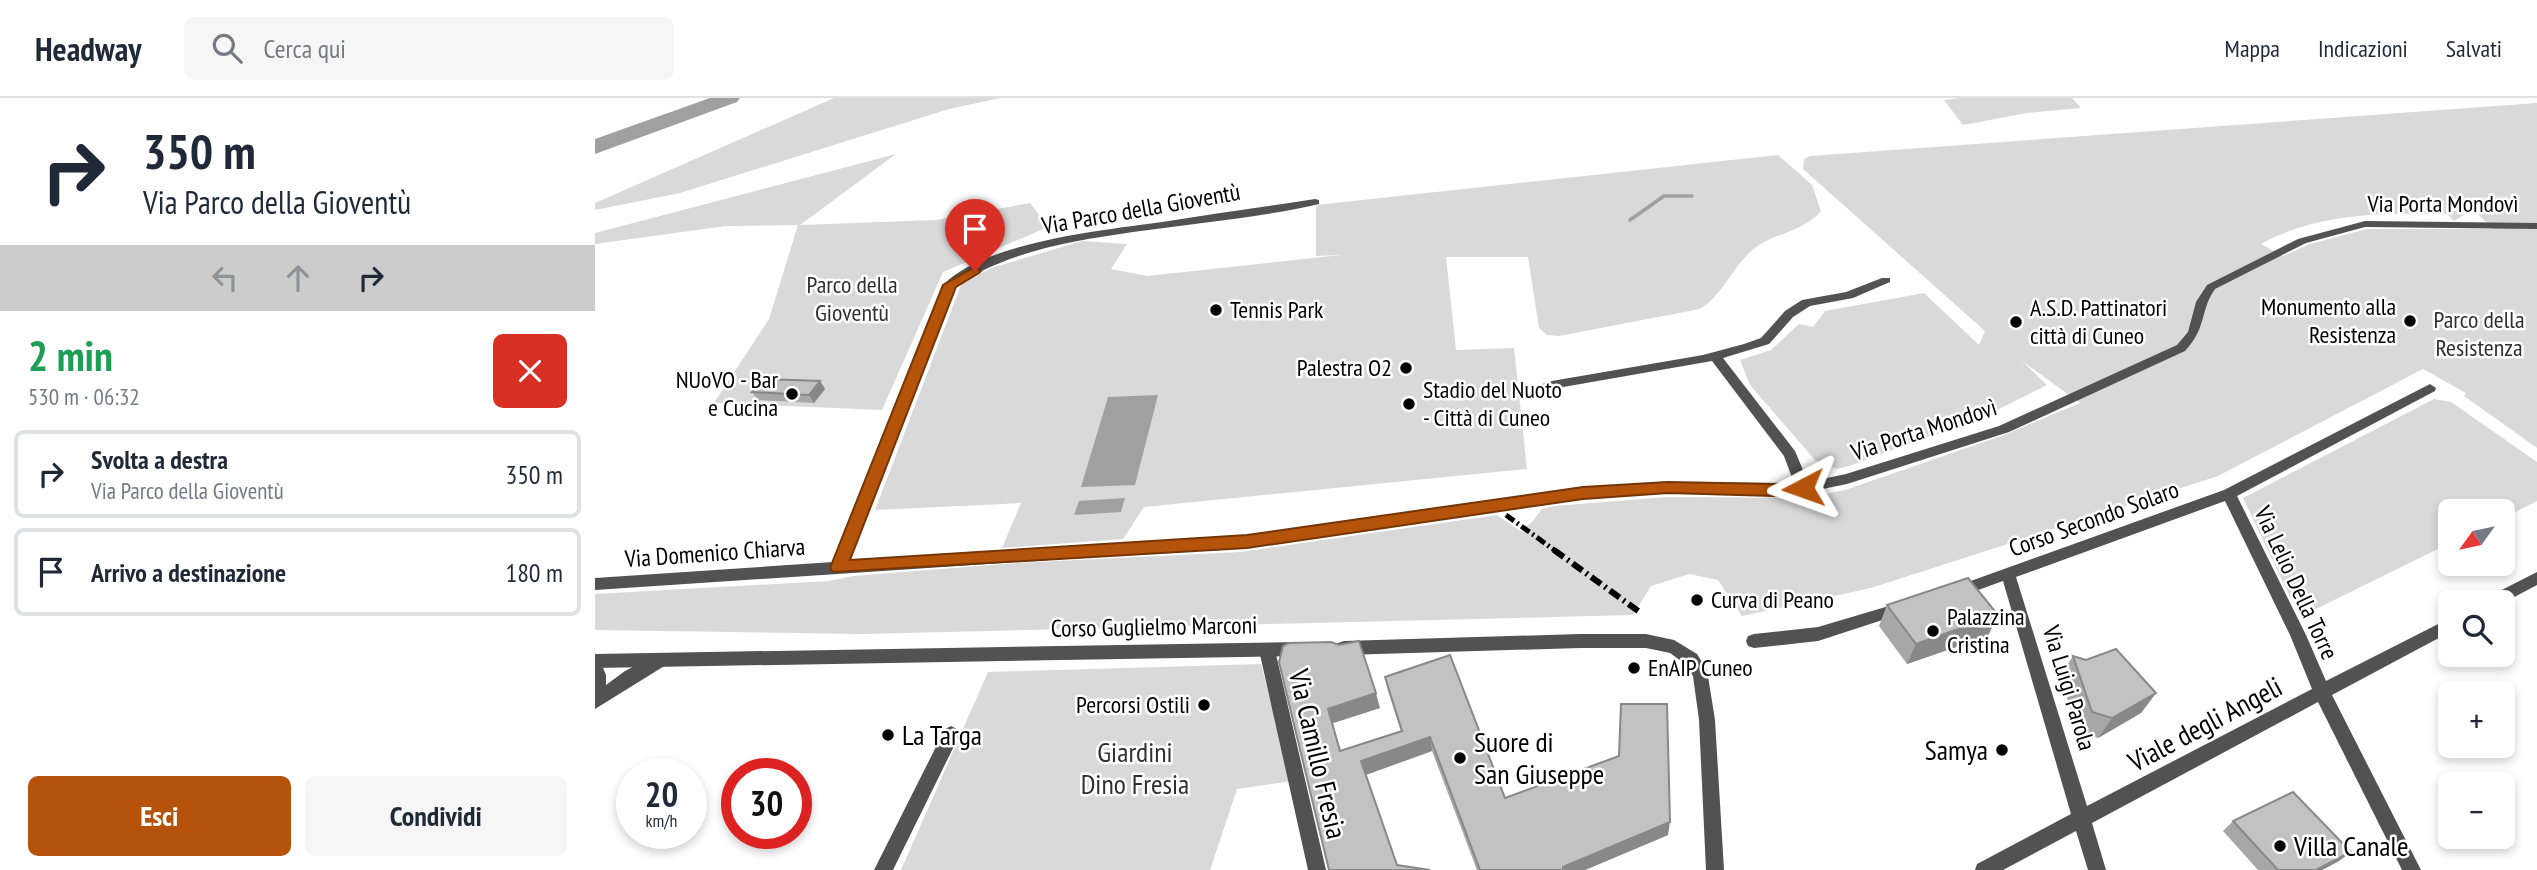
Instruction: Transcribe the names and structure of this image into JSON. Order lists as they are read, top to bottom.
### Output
{
  "streets": {
    "street": [
      "Via Porta Mondovì",
      "Via Parco della Gioventù",
      "Corso Secondo Solaro",
      "Via Domenico Chiarva",
      "Via Lelio Della Torre",
      "Corso Guglielmo Marconi",
      "Via Luigi Parola",
      "Viale degli Angeli",
      "Via Camillo Fresia"
    ]
  },
  "crossings": [
    ["Via Porta Mondovì", "Via Parco della Gioventù"],
    ["Via Porta Mondovì", "Via Domenico Chiarva"],
    ["Via Parco della Gioventù", "Via Domenico Chiarva"],
    ["Corso Secondo Solaro", "Via Lelio Della Torre"],
    ["Corso Secondo Solaro", "Via Luigi Parola"],
    ["Via Lelio Della Torre", "Viale degli Angeli"],
    ["Corso Guglielmo Marconi", "Via Camillo Fresia"],
    ["Via Luigi Parola", "Viale degli Angeli"]
  ],
  "parks": ["Parco della Gioventù", "Parco della Resistenza", "Giardini Dino Fresia"],
  "places": [
    "Tennis Park",
    "Monumento alla Resistenza",
    "A.S.D. Pattinatori città di Cuneo",
    "Palestra O2",
    "NUoVO - Bar e Cucina",
    "Stadio del Nuoto - Città di Cuneo",
    "Curva di Peano",
    "Palazzina Cristina",
    "EnAIP Cuneo",
    "Percorsi Ostili",
    "La Targa",
    "Samya",
    "Suore di San Giuseppe",
    "Villa Canale"
  ],
  "north": "bottom left",
  "page": {
    "header": "Headway",
    "search": "Cerca qui",
    "nav": ["Mappa", "Indicazioni", "Salvati"],
    "turn": ["350 m", "Via Parco della Gioventù"],
    "heading": ["2 min", "530 m · 06:32"],
    "list": [
      {
        "name": "Svolta a destra",
        "note": "Via Parco della Gioventù",
        "value": "350 m"
      },
      {
        "name": "Arrivo a destinazione",
        "value": "180 m"
      }
    ],
    "map_buttons": ["+", "−"],
    "speed": "20 km/h",
    "limit": "30",
    "buttons": ["Esci", "Condividi"]
  }
}
